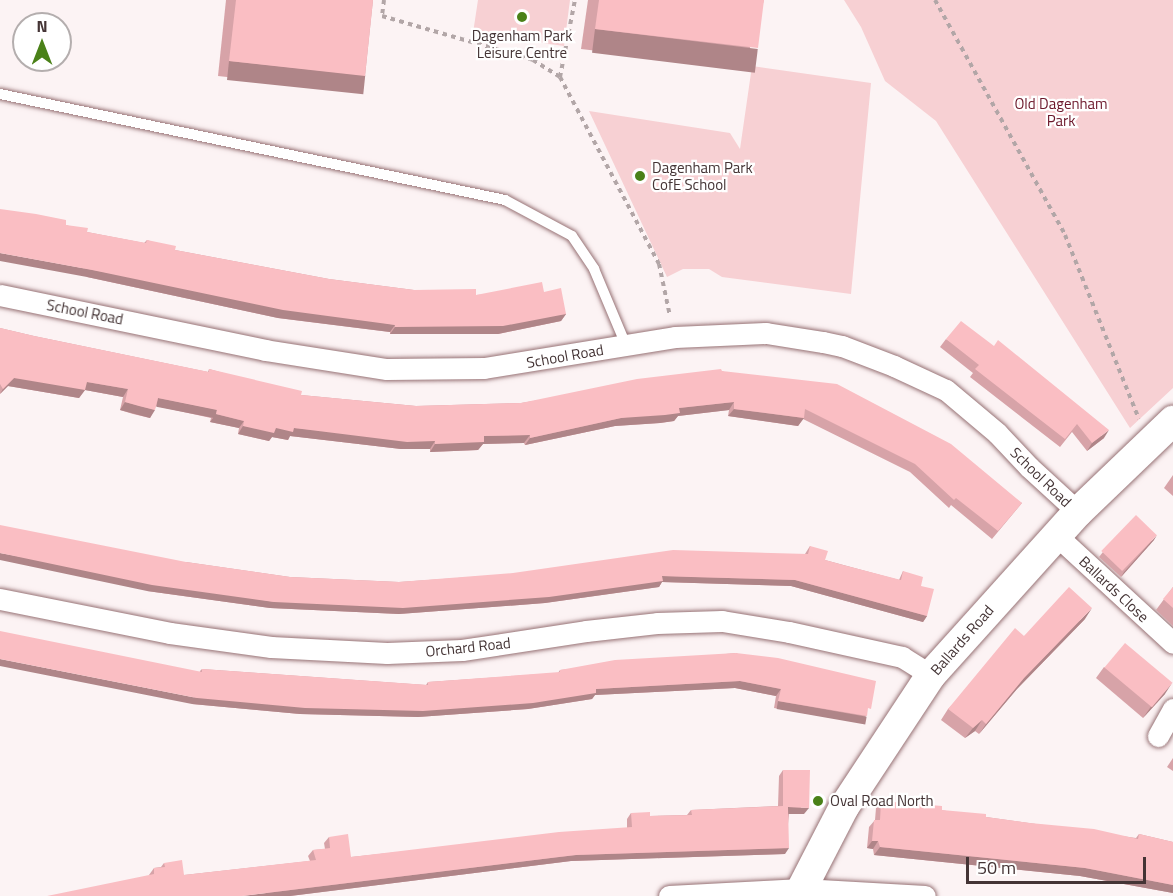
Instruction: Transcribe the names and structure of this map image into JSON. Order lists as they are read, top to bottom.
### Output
{
  "streets": {
    "main road": ["Ballards Road"],
    "street": ["School Road", "Ballards Close", "Orchard Road"]
  },
  "crossings": [
    ["School Road", "Ballards Road"],
    ["Ballards Close", "Ballards Road"],
    ["Ballards Road", "Orchard Road"]
  ],
  "parks": ["Old Dagenham Park"],
  "places": ["Dagenham Park Leisure Centre", "Dagenham Park CofE School", "Oval Road North"],
  "scale_bar": "50 m",
  "north": "top"
}
